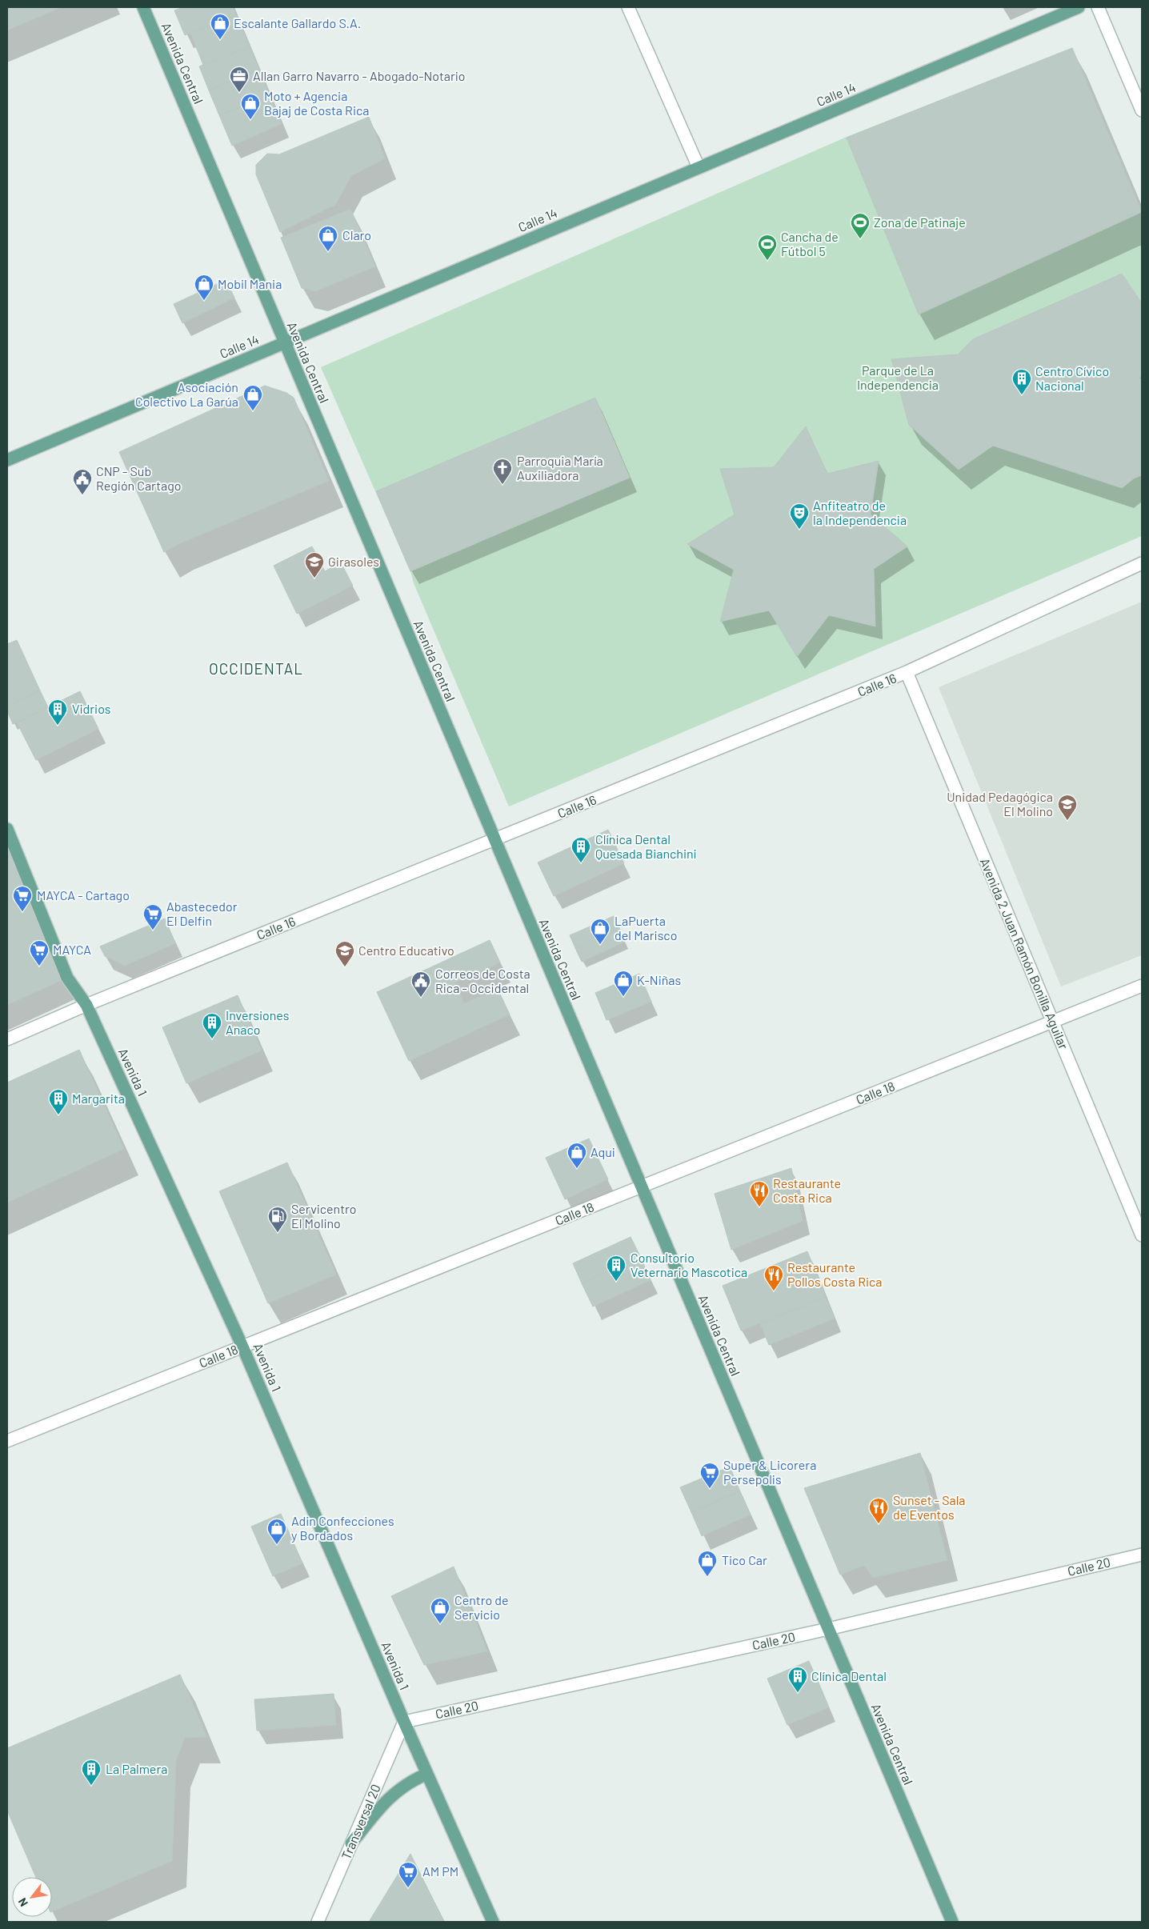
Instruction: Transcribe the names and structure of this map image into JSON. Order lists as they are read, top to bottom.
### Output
{
  "streets": {
    "main road": ["Avenida Central", "Calle 14", "Avenida 1"],
    "street": [
      "Calle 16",
      "Avenida 2 Juan Ramón Bonilla Aguilar",
      "Calle 18",
      "Calle 20",
      "Transversal 20"
    ]
  },
  "crossings": [
    ["Avenida Central", "Calle 14"],
    ["Avenida Central", "Calle 16"],
    ["Avenida Central", "Calle 18"],
    ["Avenida Central", "Calle 20"],
    ["Calle 16", "Avenida 2 Juan Ramón Bonilla Aguilar"],
    ["Calle 16", "Avenida 1"],
    ["Avenida 2 Juan Ramón Bonilla Aguilar", "Calle 18"],
    ["Avenida 1", "Calle 18"],
    ["Avenida 1", "Calle 20"],
    ["Avenida 1", "Transversal 20"],
    ["Calle 20", "Transversal 20"]
  ],
  "districts": ["OCCIDENTAL"],
  "parks": ["Parque de La Independencia"],
  "places": {
    "shop": [
      "Escalante Gallardo S.A.",
      "Moto + Agencia Bajaj de Costa Rica",
      "Claro",
      "Mobil Mania",
      "Asociación Colectivo La Garúa",
      "LaPuerta del Marisco",
      "K-Niñas",
      "Aqui",
      "Adin Confecciones y Bordados",
      "Tico Car",
      "Centro de Servicio"
    ],
    "office": ["Allan Garro Navarro - Abogado-Notario"],
    "sports": ["Zona de Patinaje", "Cancha de Fútbol 5"],
    "building": [
      "Centro Cívico Nacional",
      "Vidrios",
      "Clínica Dental Quesada Bianchini",
      "Inversiones Anaco",
      "Margarita",
      "Consultorio Veternario Mascotica",
      "Clínica Dental",
      "La Palmera"
    ],
    "church": ["Parroquia María Auxiliadora"],
    "public building": ["CNP - Sub Región Cartago", "Correos de Costa Rica - Occidental"],
    "theatre": ["Anfiteatro de la Independencia"],
    "school or university": ["Girasoles", "Unidad Pedagógica El Molino", "Centro Educativo"],
    "supermarket": [
      "MAYCA - Cartago",
      "Abastecedor El Delfin",
      "MAYCA",
      "Super & Licorera Persepolis",
      "AM PM"
    ],
    "restaurant": ["Restaurante Costa Rica", "Restaurante Pollos Costa Rica", "Sunset - Sala de Eventos"],
    "fuel station": ["Servicentro El Molino"]
  },
  "north": "bottom left"
}
